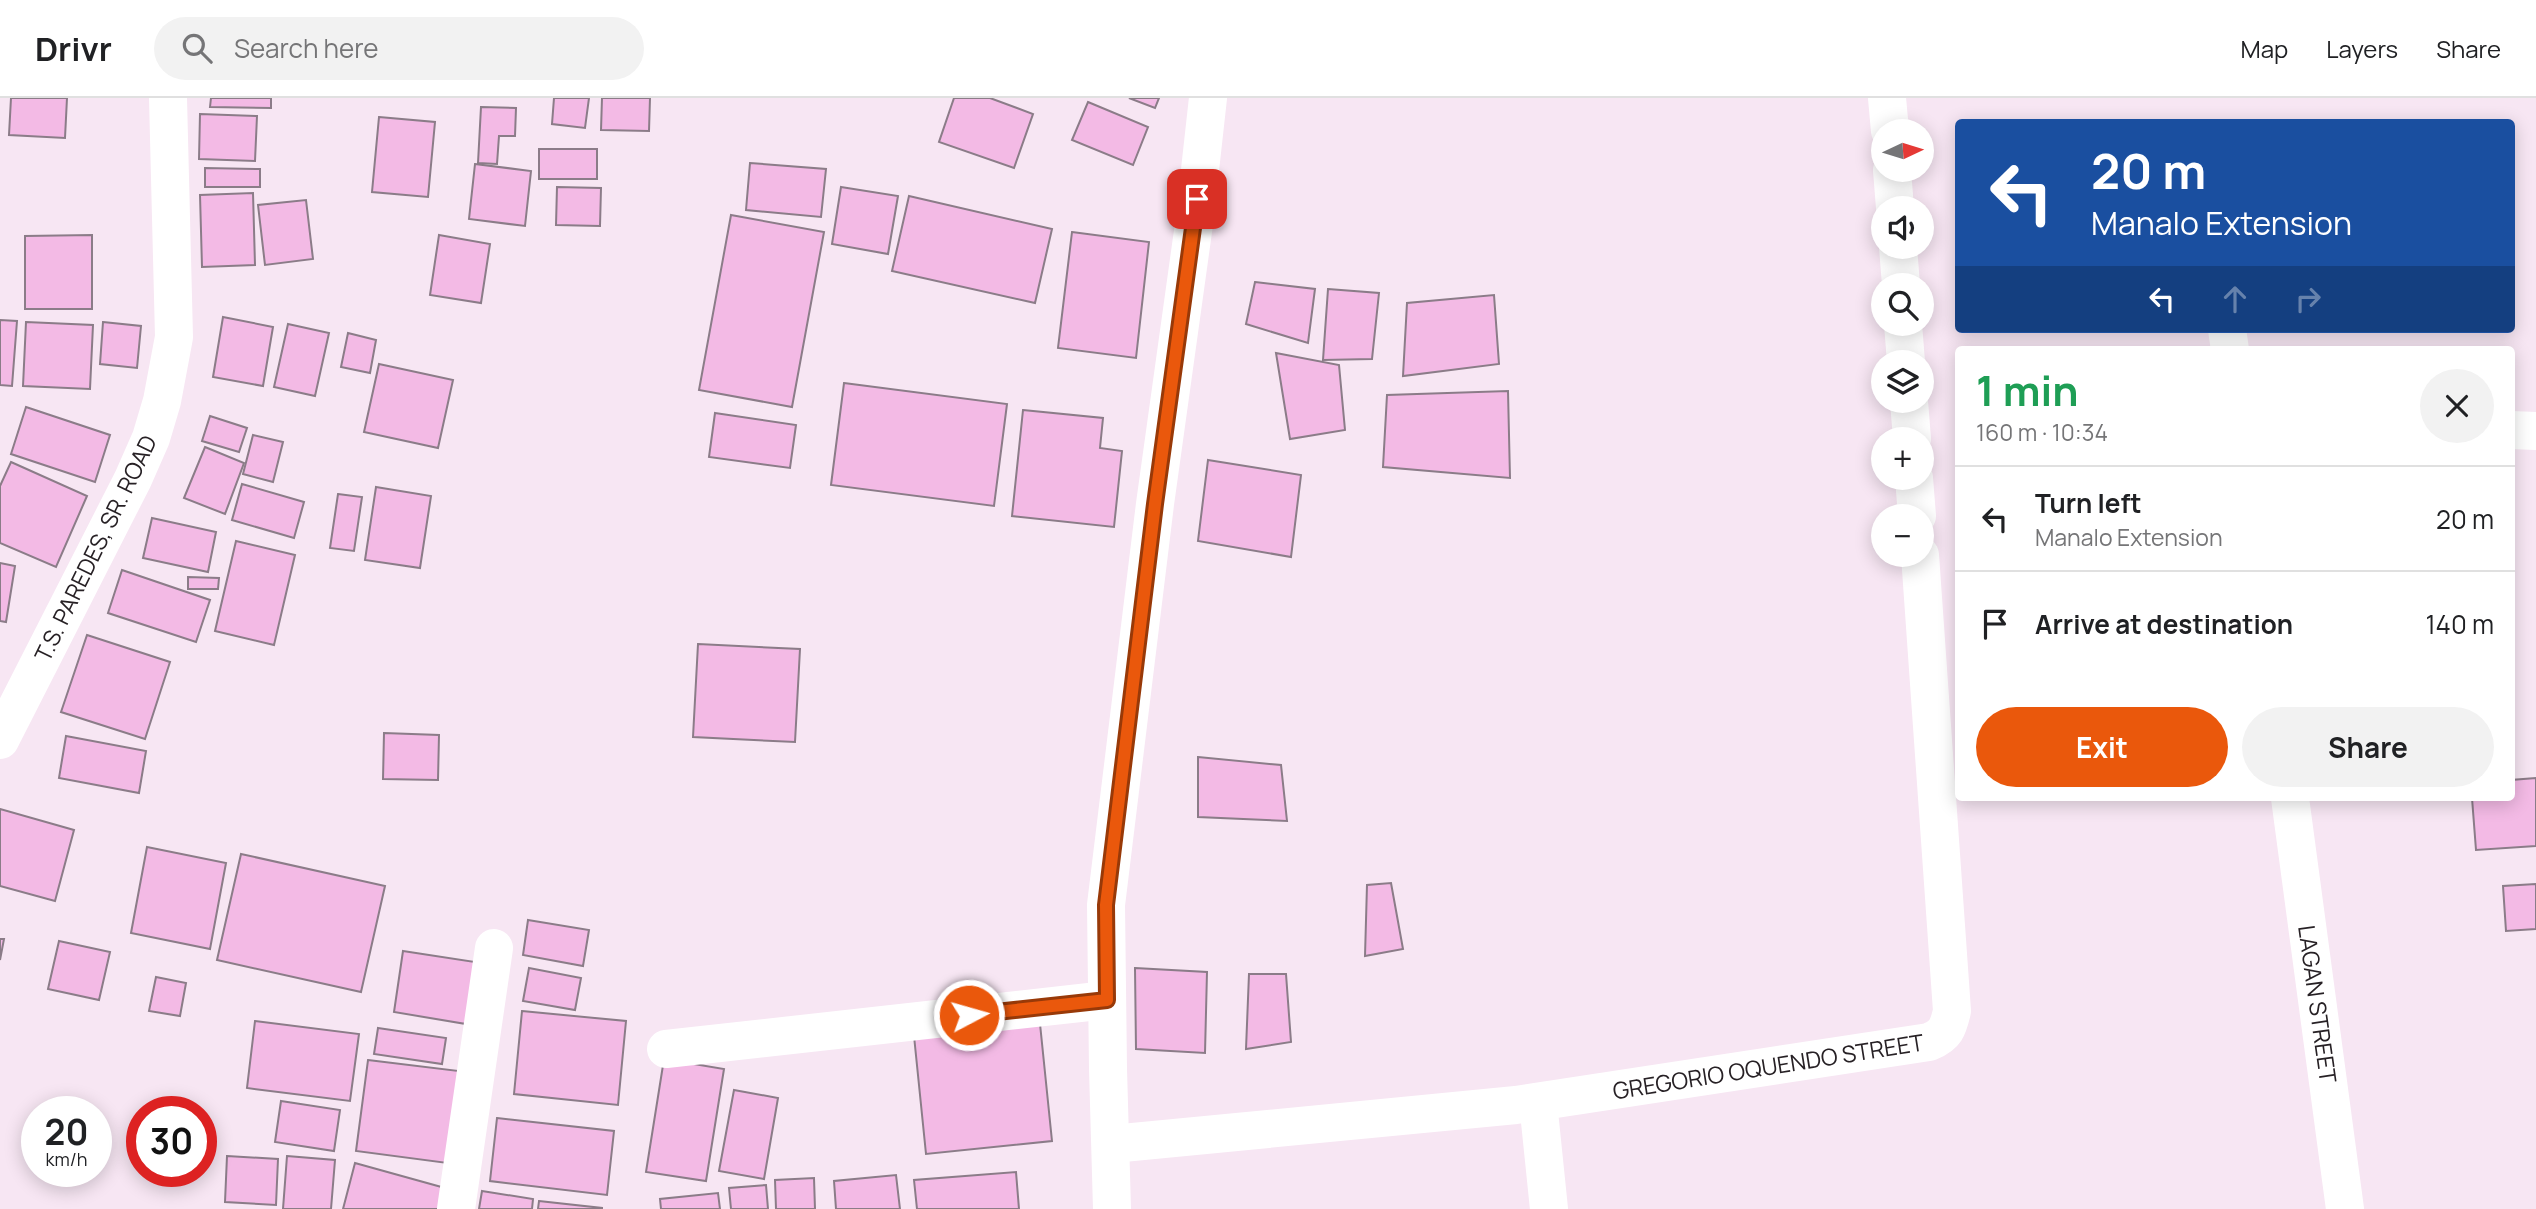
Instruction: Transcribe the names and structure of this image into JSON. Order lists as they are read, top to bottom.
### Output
{
  "streets": {
    "street": ["T.S. PAREDES, SR. ROAD", "LAGAN STREET", "GREGORIO OQUENDO STREET"]
  },
  "north": "right",
  "page": {
    "header": "Drivr",
    "search": "Search here",
    "nav": ["Map", "Layers", "Share"],
    "map_buttons": ["+", "−"],
    "turn": ["20 m", "Manalo Extension"],
    "heading": ["1 min", "160 m · 10:34"],
    "list": [
      {
        "name": "Turn left",
        "note": "Manalo Extension",
        "value": "20 m"
      },
      {
        "name": "Arrive at destination",
        "value": "140 m"
      }
    ],
    "buttons": ["Exit", "Share"],
    "speed": "20 km/h",
    "limit": "30"
  }
}
